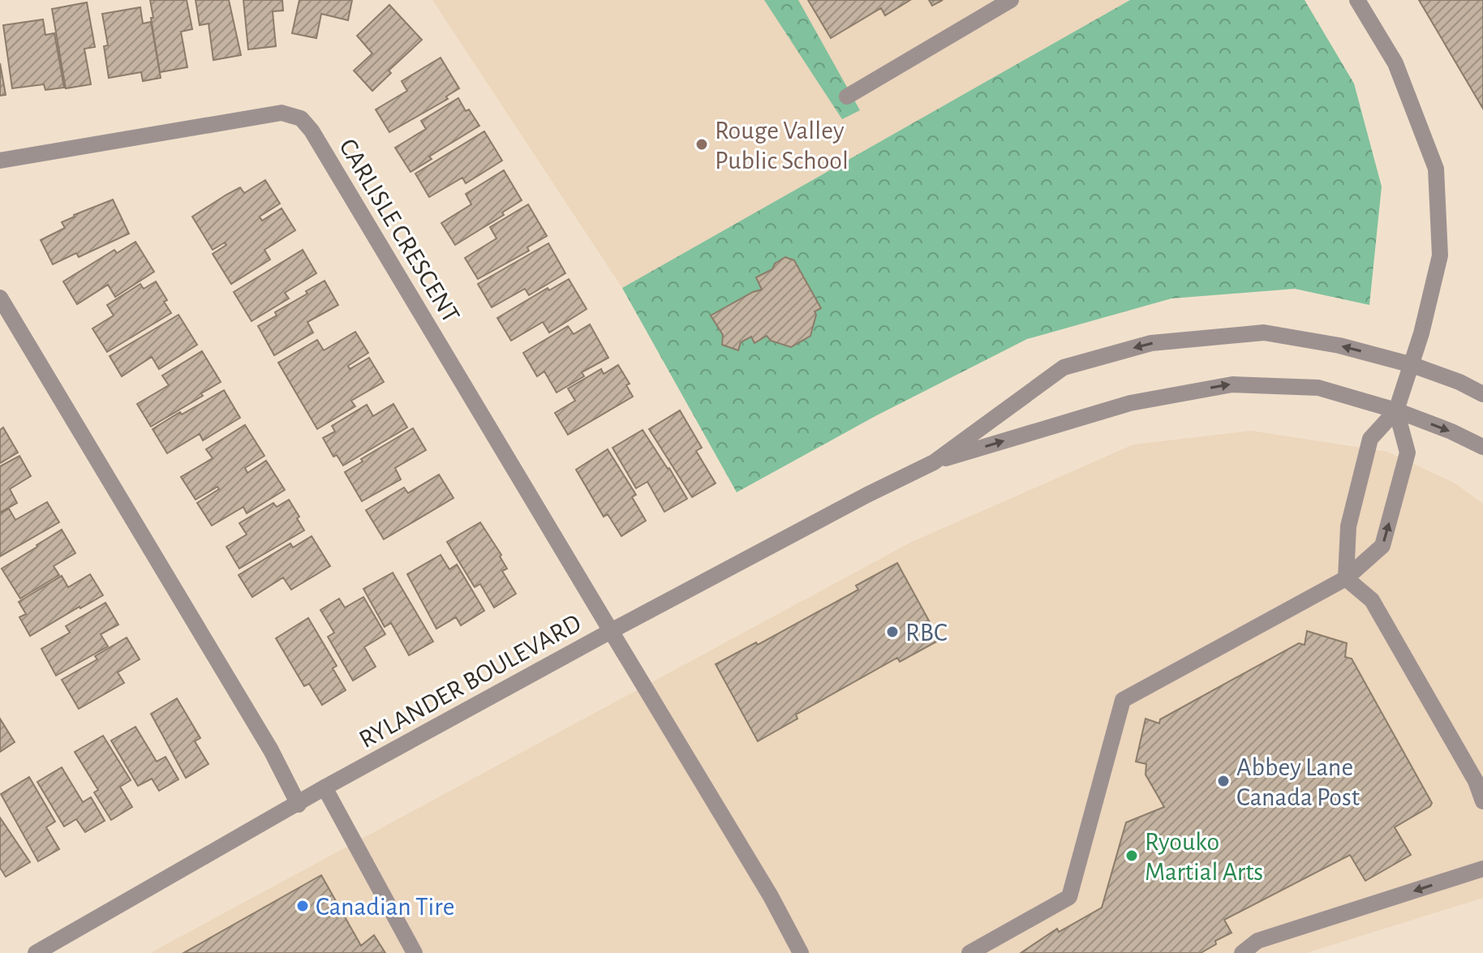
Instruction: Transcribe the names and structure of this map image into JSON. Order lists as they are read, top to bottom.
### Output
{
  "streets": {
    "street": ["CARLISLE CRESCENT", "RYLANDER BOULEVARD"]
  },
  "crossings": [
    ["CARLISLE CRESCENT", "RYLANDER BOULEVARD"]
  ],
  "places": [
    "Rouge Valley Public School",
    "RBC",
    "Abbey Lane Canada Post",
    "Ryouko Martial Arts",
    "Canadian Tire"
  ]
}
